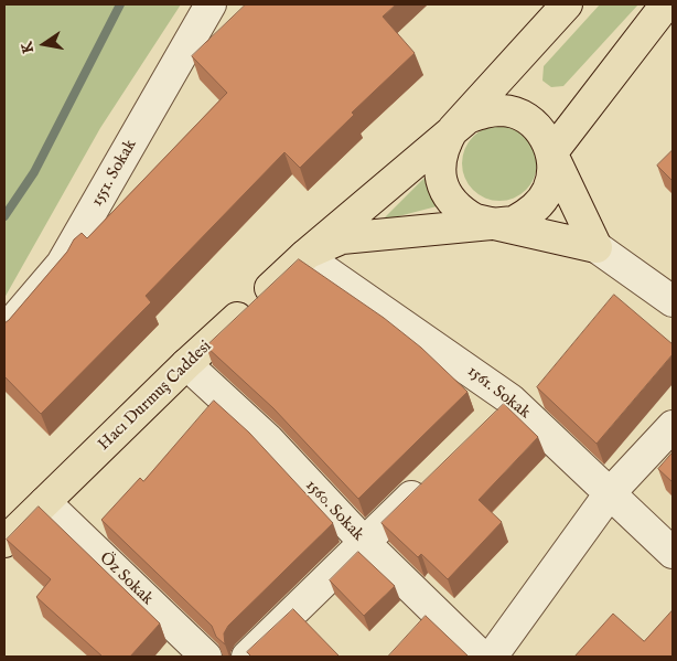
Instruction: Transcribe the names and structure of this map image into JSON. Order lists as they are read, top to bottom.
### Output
{
  "streets": {
    "main road": ["Hacı Durmuş Caddesi"],
    "street": [
      "1551. Sokak",
      "1561. Sokak",
      "1560. Sokak",
      "Öz Sokak"
    ]
  },
  "crossings": [
    ["1561. Sokak", "Hacı Durmuş Caddesi"],
    ["Hacı Durmuş Caddesi", "1560. Sokak"],
    ["Hacı Durmuş Caddesi", "Öz Sokak"]
  ],
  "north": "left"
}
